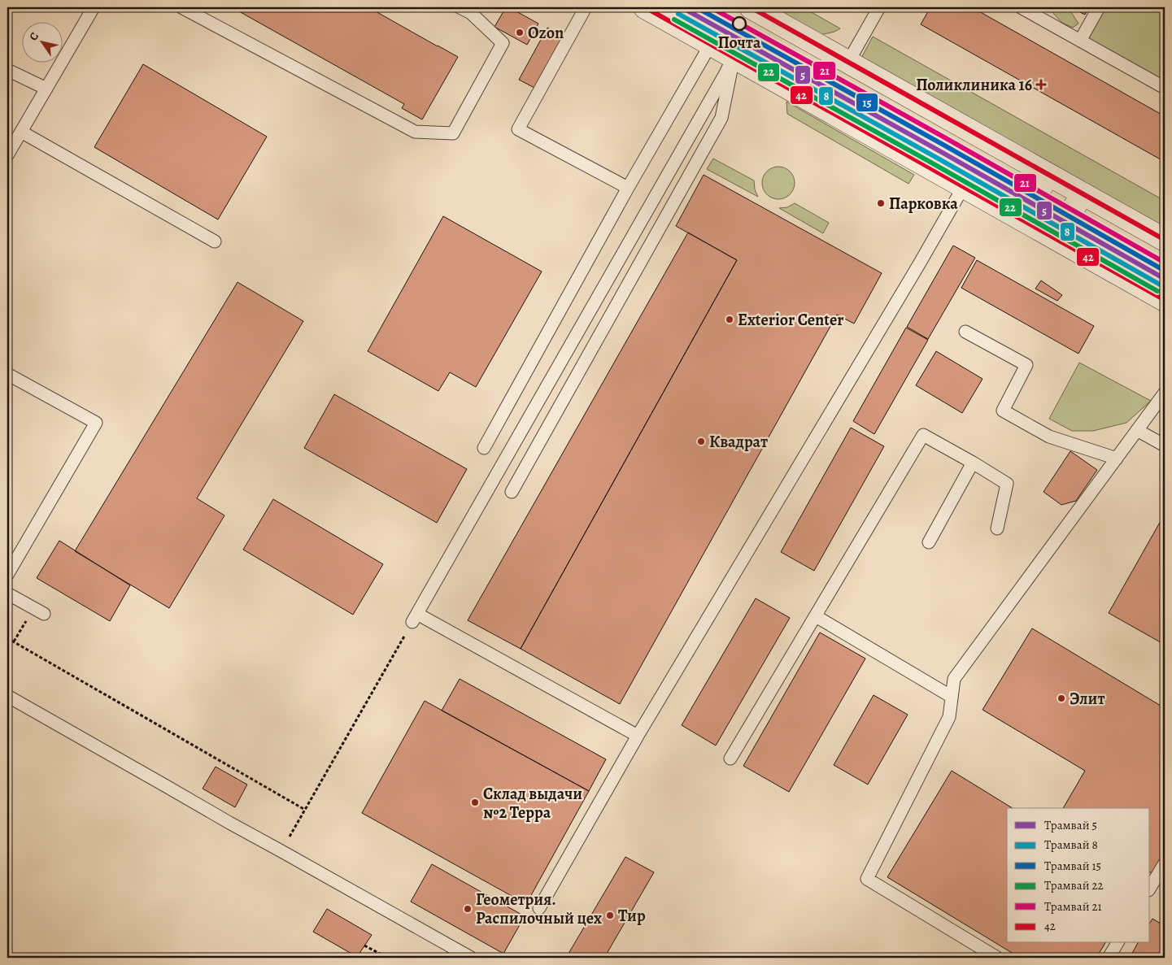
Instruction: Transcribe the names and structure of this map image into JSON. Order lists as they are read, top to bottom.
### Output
{
  "places": {
    "other": [
      "Почта",
      "Ozon",
      "Парковка",
      "Exterior Center",
      "Квадрат",
      "Элит",
      "Склад выдачи №2 Терра",
      "Геометрия. Распилочный цех",
      "Тир"
    ],
    "health": ["Поликлиника 16"]
  },
  "lines": [
    "tram line 5",
    "tram line 15",
    "tram line 21",
    "transit line 42",
    "tram line 8",
    "tram line 22"
  ],
  "legend": [
    "Трамвай 5",
    "Трамвай 8",
    "Трамвай 15",
    "Трамвай 22",
    "Трамвай 21",
    "42"
  ],
  "north": "top left"
}
